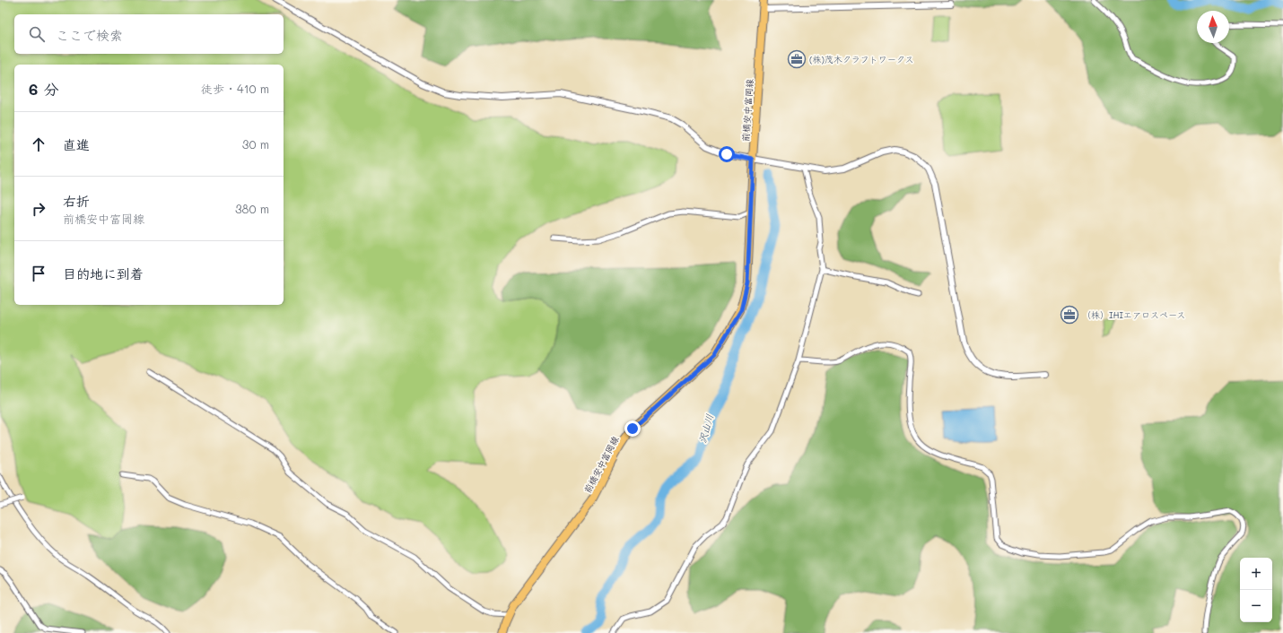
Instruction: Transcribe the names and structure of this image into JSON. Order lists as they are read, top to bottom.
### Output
{
  "streets": {
    "main road": ["前橋安中富岡線"]
  },
  "water": ["沢山川"],
  "places": {
    "office": ["(株)茂木クラフトワークス", "（株）IHIエアロスペース"]
  },
  "north": "top",
  "page": {
    "search": "ここで検索",
    "heading": ["6 分", "徒歩 · 410 m"],
    "list": [
      ["直進", "30 m"],
      ["右折", "前橋安中富岡線", "380 m"],
      "目的地に到着"
    ],
    "map_buttons": ["+", "−"]
  }
}
